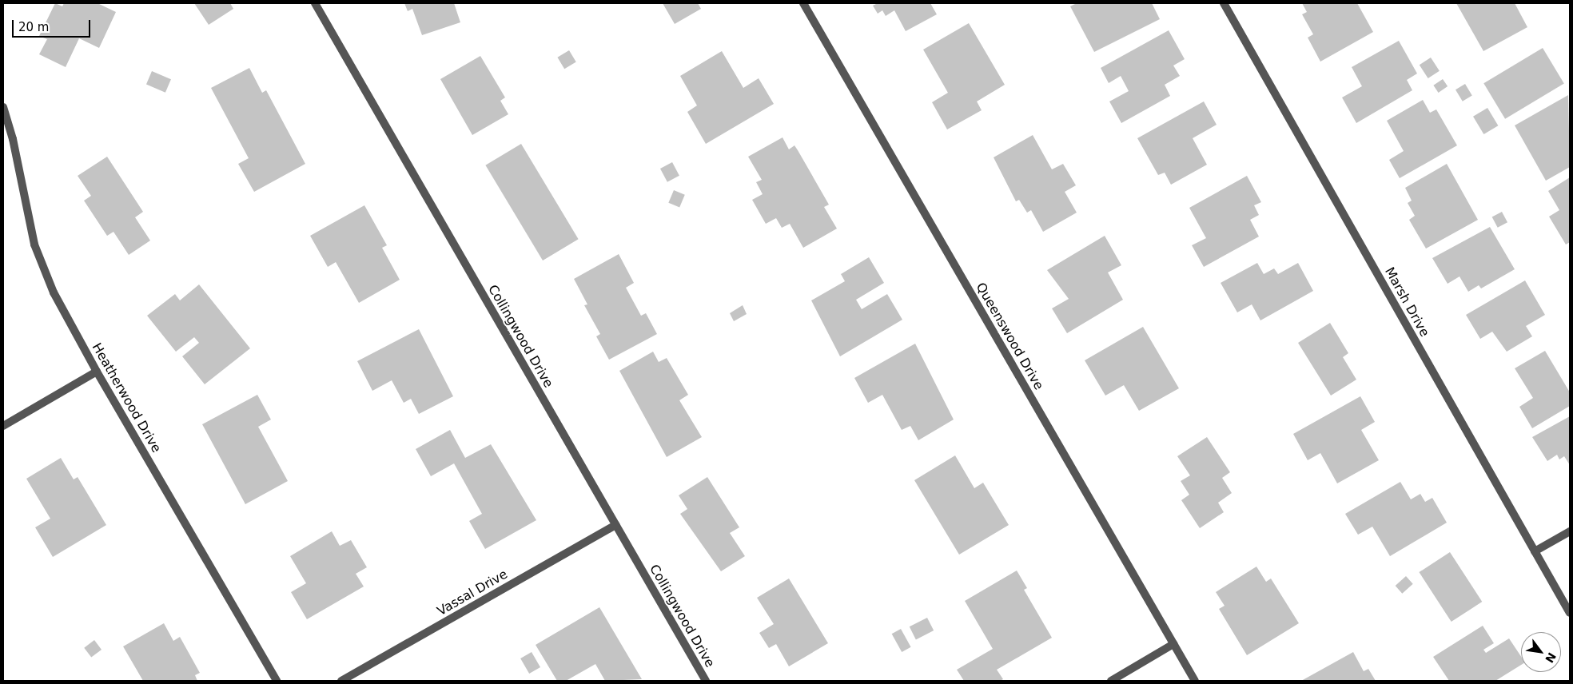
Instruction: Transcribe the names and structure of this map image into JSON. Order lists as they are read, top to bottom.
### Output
{
  "streets": {
    "street": [
      "Marsh Drive",
      "Collingwood Drive",
      "Queenswood Drive",
      "Heatherwood Drive",
      "Vassal Drive"
    ]
  },
  "crossings": [
    ["Collingwood Drive", "Vassal Drive"]
  ],
  "scale_bar": "20 m",
  "north": "bottom right"
}
